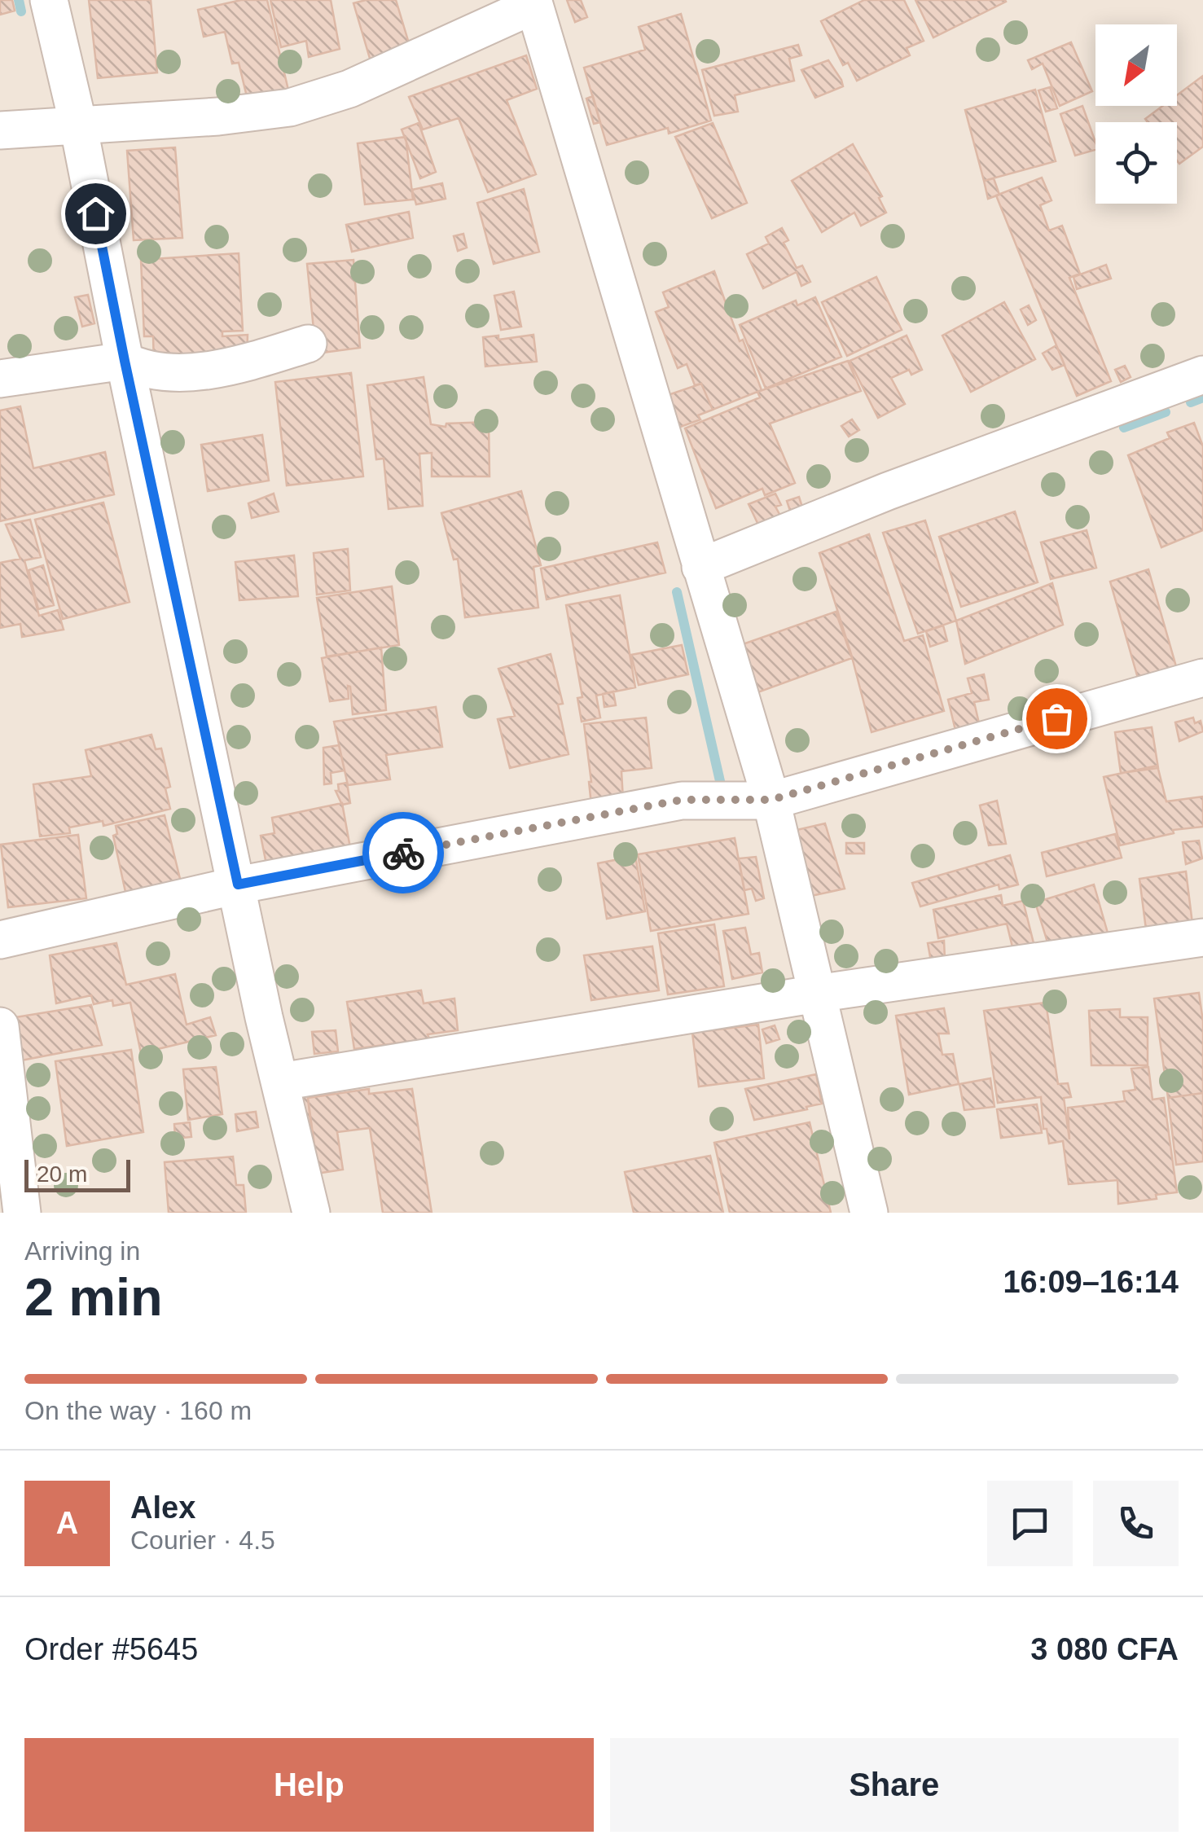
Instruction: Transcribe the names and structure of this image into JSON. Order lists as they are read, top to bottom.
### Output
{
  "scale_bar": "20 m",
  "north": "bottom left",
  "page": {
    "scale": "20 m",
    "heading": ["2 min", "Arriving in", "16:09–16:14"],
    "panel": [
      "Alex",
      "Courier · 4.5",
      "Order #5645",
      "3 080 CFA"
    ],
    "bar": "On the way · 160 m",
    "round": "A",
    "buttons": ["Help", "Share"]
  }
}
